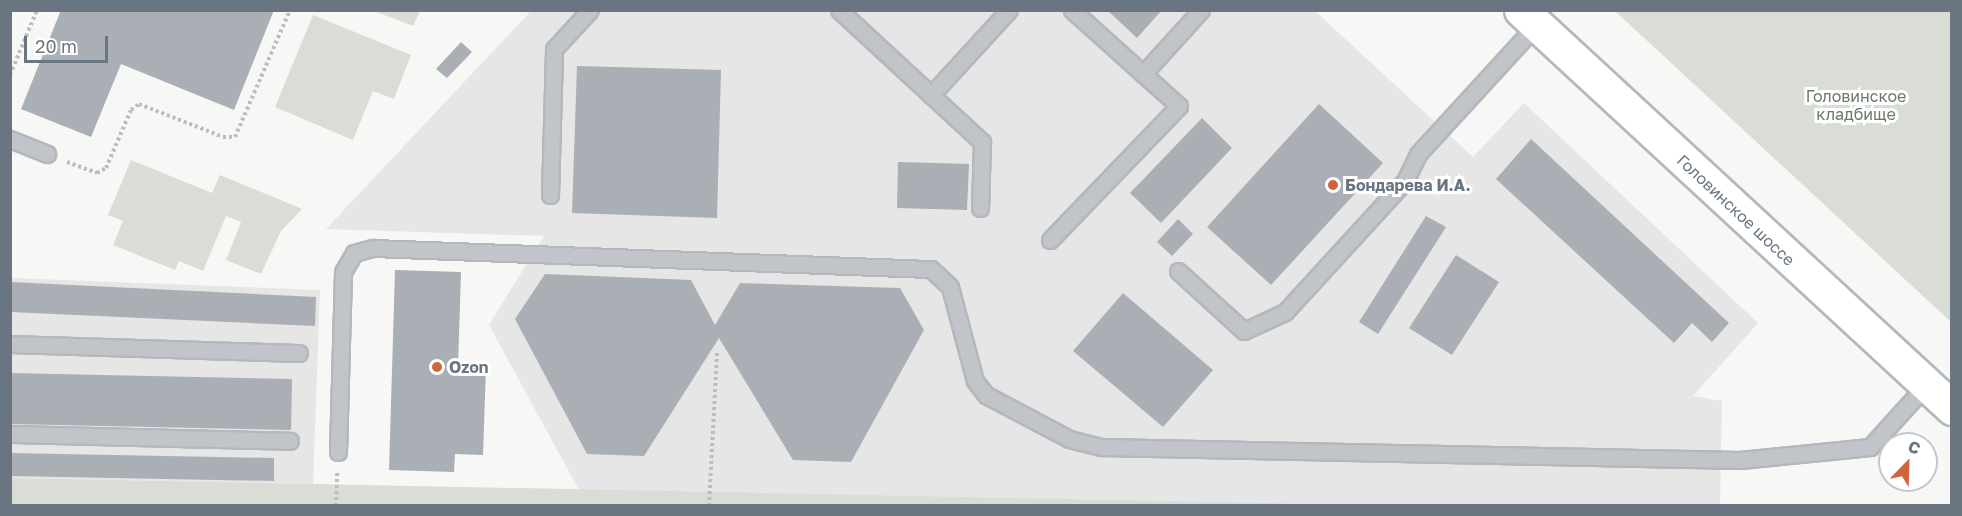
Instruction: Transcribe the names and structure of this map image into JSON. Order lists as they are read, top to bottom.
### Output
{
  "streets": {
    "street": ["Головинское шоссе"]
  },
  "parks": ["Головинское кладбище"],
  "places": ["Бондарева И.А.", "Ozon"],
  "scale_bar": "20 m",
  "north": "top right"
}
